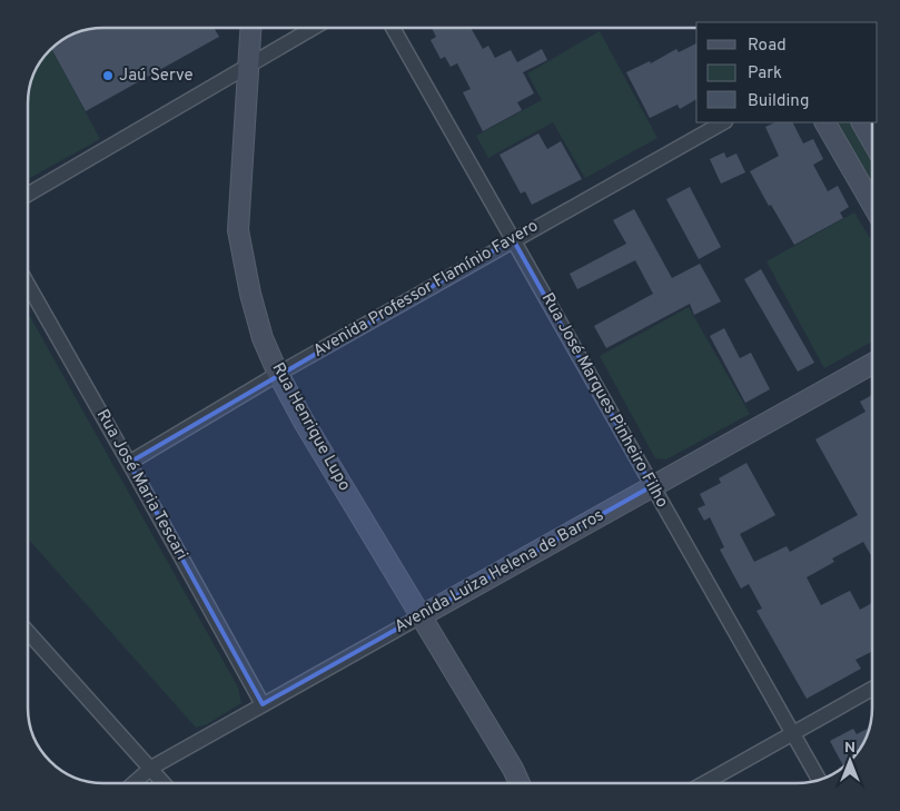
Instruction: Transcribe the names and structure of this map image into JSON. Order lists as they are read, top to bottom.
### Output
{
  "streets": {
    "street": [
      "Avenida Professor Flamínio Favero",
      "Rua José Marques Pinheiro Filho",
      "Rua Henrique Lupo",
      "Rua José Maria Tescari",
      "Avenida Luiza Helena de Barros"
    ]
  },
  "crossings": [
    ["Avenida Professor Flamínio Favero", "Rua José Marques Pinheiro Filho"],
    ["Avenida Professor Flamínio Favero", "Rua Henrique Lupo"],
    ["Avenida Professor Flamínio Favero", "Rua José Maria Tescari"],
    ["Rua José Marques Pinheiro Filho", "Avenida Luiza Helena de Barros"],
    ["Rua Henrique Lupo", "Avenida Luiza Helena de Barros"],
    ["Rua José Maria Tescari", "Avenida Luiza Helena de Barros"]
  ],
  "places": ["Jaú Serve"],
  "legend": ["Road", "Park", "Building"],
  "north": "top"
}
